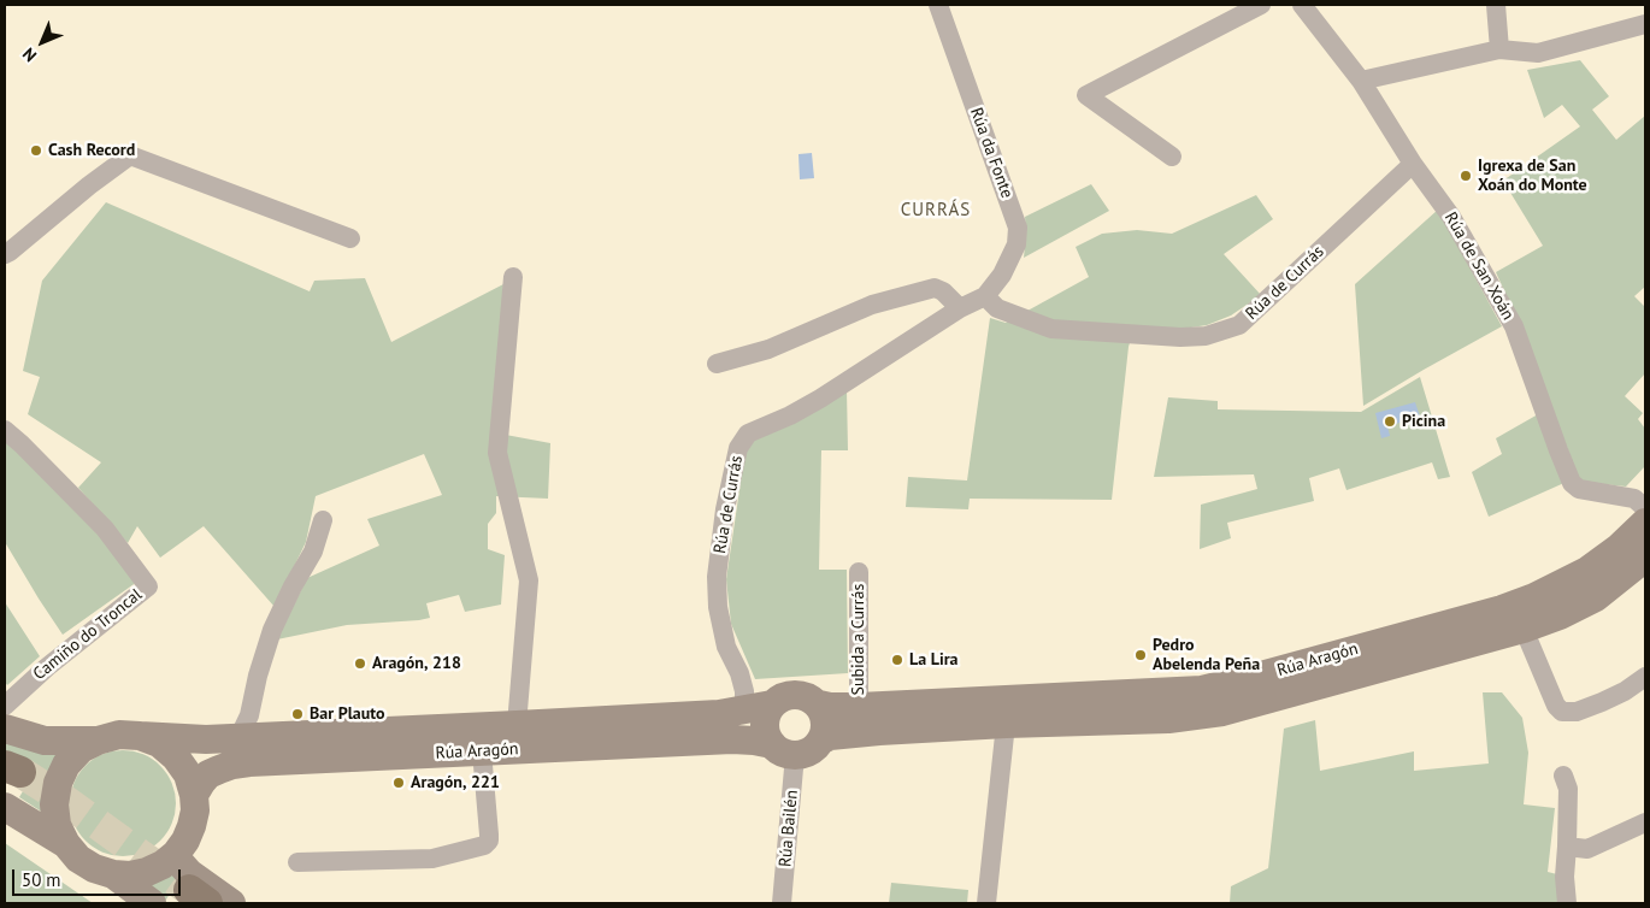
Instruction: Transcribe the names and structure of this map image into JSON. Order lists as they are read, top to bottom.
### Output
{
  "streets": {
    "main road": ["Rúa Aragón"],
    "street": [
      "Rúa da Fonte",
      "Rúa de San Xoán",
      "Rúa de Currás",
      "Camiño do Troncal",
      "Subida a Currás",
      "Rúa Bailén"
    ]
  },
  "crossings": [
    ["Rúa da Fonte", "Rúa de Currás"],
    ["Rúa de San Xoán", "Rúa de Currás"],
    ["Rúa de Currás", "Rúa Aragón"],
    ["Subida a Currás", "Rúa Aragón"],
    ["Rúa Aragón", "Rúa Bailén"]
  ],
  "districts": ["CURRÁS"],
  "places": [
    "Cash Record",
    "Igrexa de San Xoán do Monte",
    "Picina",
    "Pedro Abelenda Peña",
    "La Lira",
    "Aragón, 218",
    "Bar Plauto",
    "Aragón, 221"
  ],
  "scale_bar": "50 m",
  "north": "bottom left"
}
